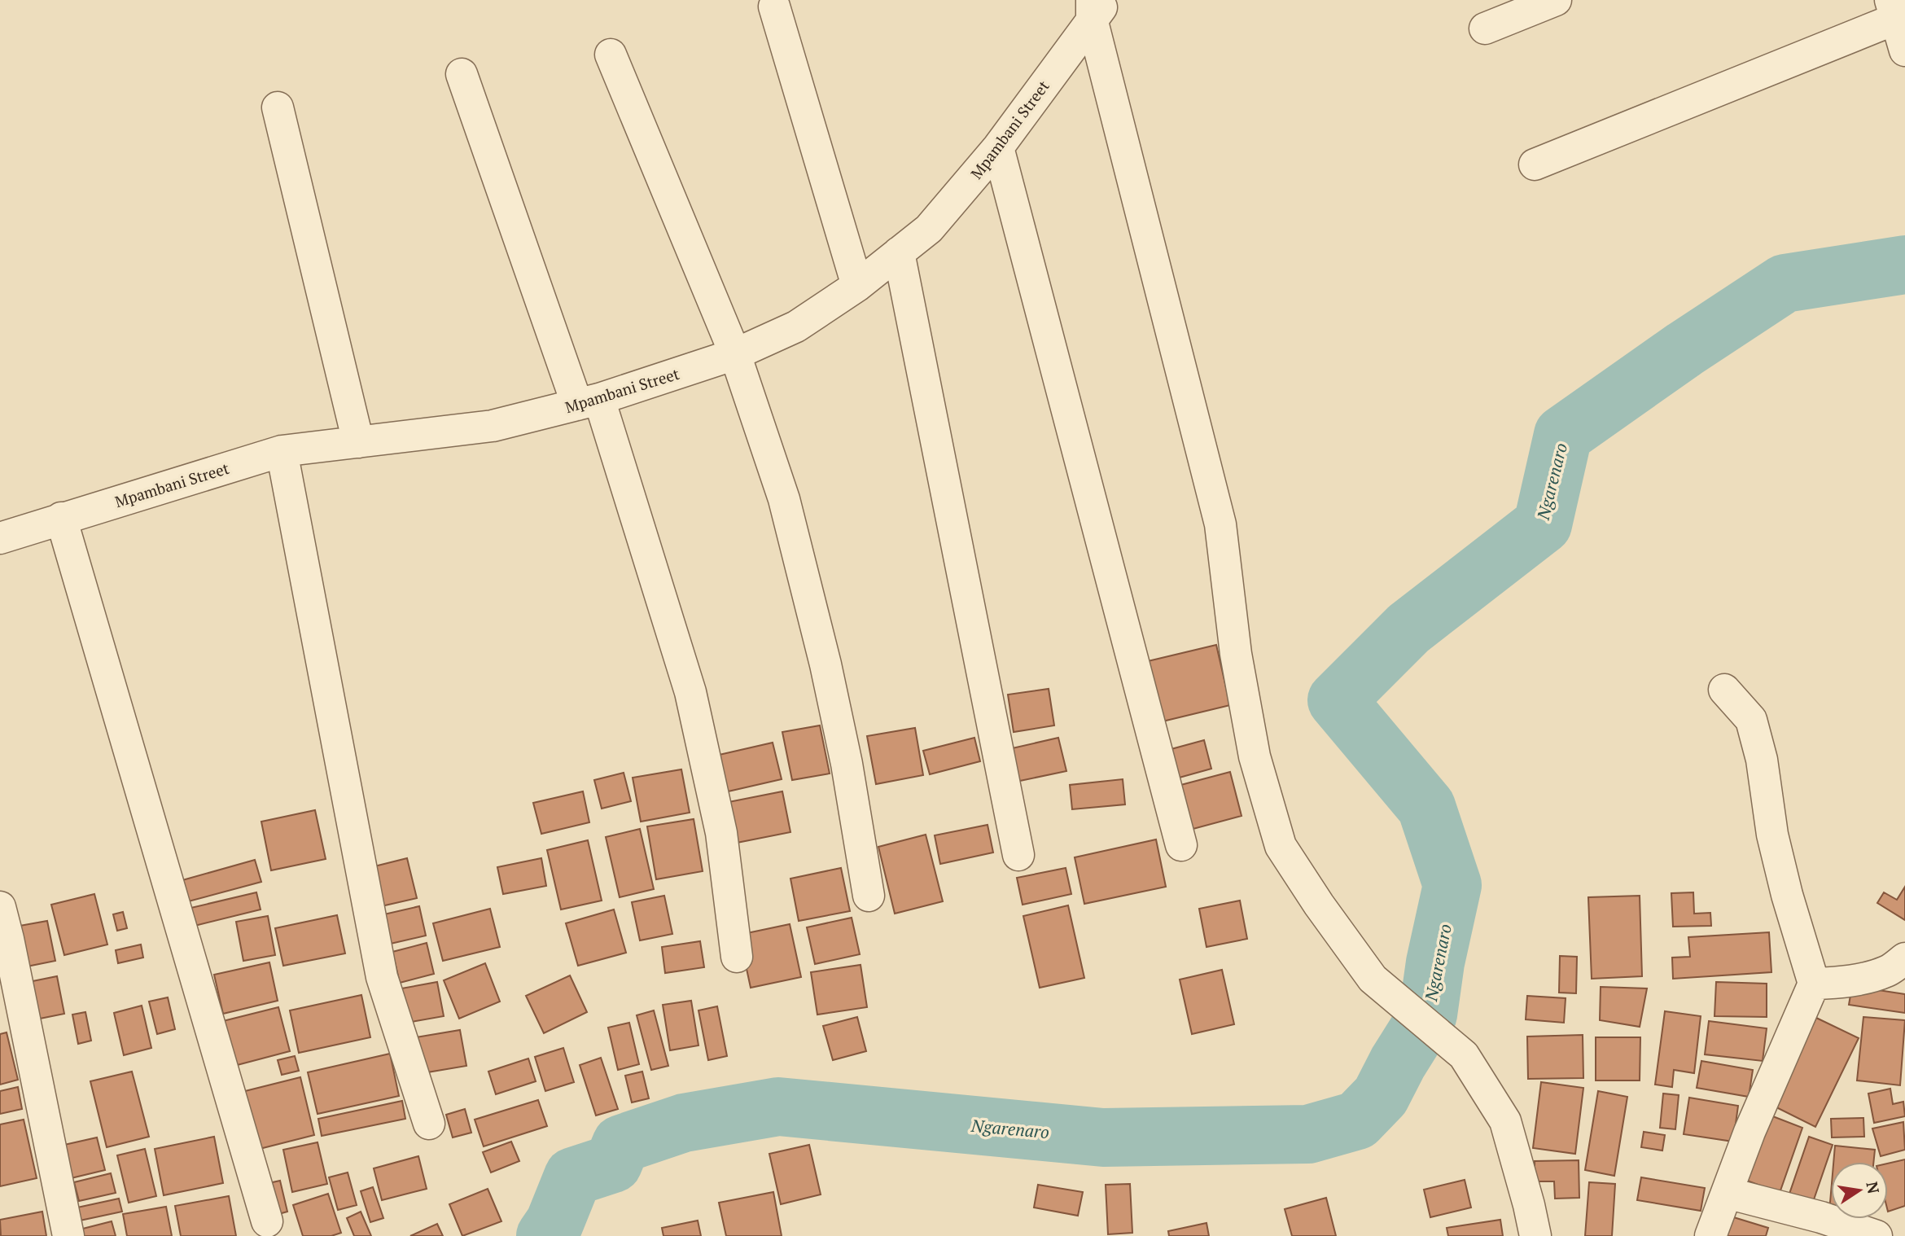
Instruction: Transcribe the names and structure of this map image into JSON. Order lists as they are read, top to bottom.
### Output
{
  "streets": {
    "street": ["Mpambani Street"]
  },
  "water": ["Ngarenaro"],
  "north": "right"
}
